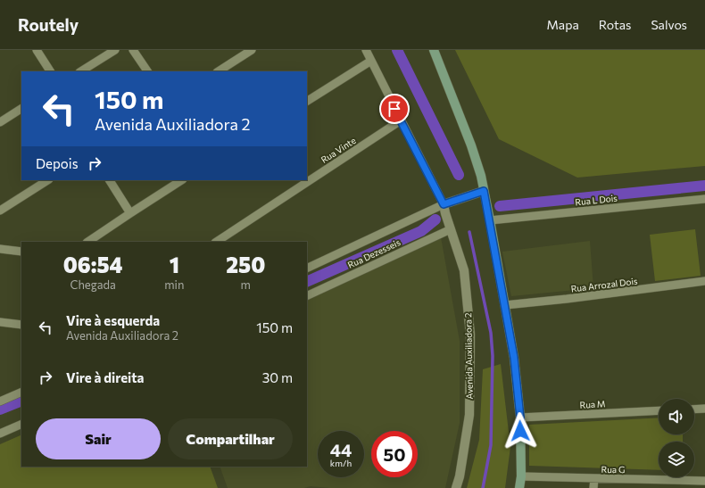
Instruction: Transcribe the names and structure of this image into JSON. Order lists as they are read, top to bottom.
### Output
{
  "streets": {
    "street": [
      "Rua Vinte",
      "Rua L Dois",
      "Rua Dezesseis",
      "Rua Arrozal Dois",
      "Avenida Auxiliadora 2",
      "Rua M",
      "Rua G"
    ]
  },
  "crossings": [
    ["Rua Dezesseis", "Avenida Auxiliadora 2"]
  ],
  "page": {
    "header": "Routely",
    "nav": ["Mapa", "Rotas", "Salvos"],
    "turn": ["150 m", "Avenida Auxiliadora 2"],
    "then": "Depois",
    "eta": [
      "06:54",
      "Chegada",
      "1",
      "min",
      "250",
      "m"
    ],
    "list": [
      {
        "name": "Vire à esquerda",
        "note": "Avenida Auxiliadora 2",
        "value": "150 m"
      },
      {
        "name": "Vire à direita",
        "value": "30 m"
      }
    ],
    "buttons": ["Sair", "Compartilhar"],
    "speed": "44 km/h",
    "limit": "50"
  }
}
